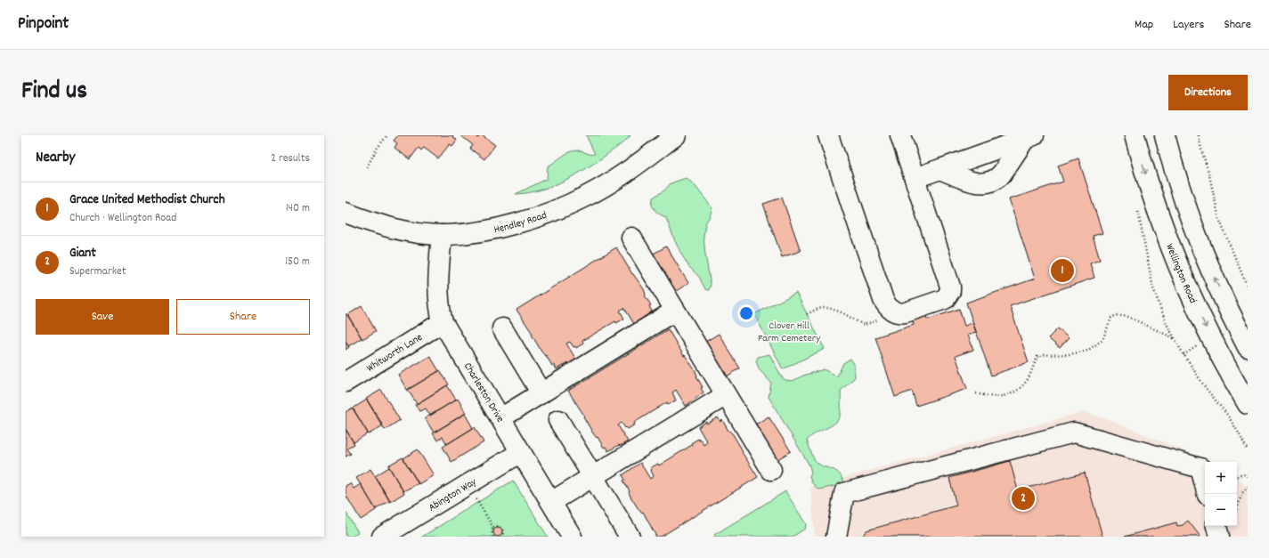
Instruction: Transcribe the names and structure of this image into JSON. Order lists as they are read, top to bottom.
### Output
{
  "streets": {
    "street": [
      "Hendley Road",
      "Wellington Road",
      "Whitworth Lane",
      "Charleston Drive",
      "Abington Way"
    ]
  },
  "crossings": [
    ["Hendley Road", "Charleston Drive"],
    ["Whitworth Lane", "Charleston Drive"],
    ["Charleston Drive", "Abington Way"]
  ],
  "parks": ["Clover Hill Farm Cemetery"],
  "page": {
    "header": "Pinpoint",
    "nav": ["Map", "Layers", "Share"],
    "title": "Find us",
    "buttons": [
      "Directions",
      ["Save", "Share"]
    ],
    "heading": ["Nearby", "2 results"],
    "list": [
      {
        "mark": "1",
        "name": "Grace United Methodist Church",
        "note": "Church · Wellington Road",
        "value": "140 m"
      },
      {
        "mark": "2",
        "name": "Giant",
        "note": "Supermarket",
        "value": "150 m"
      }
    ],
    "pins": ["1", "2"],
    "map_buttons": ["+", "−"]
  }
}
